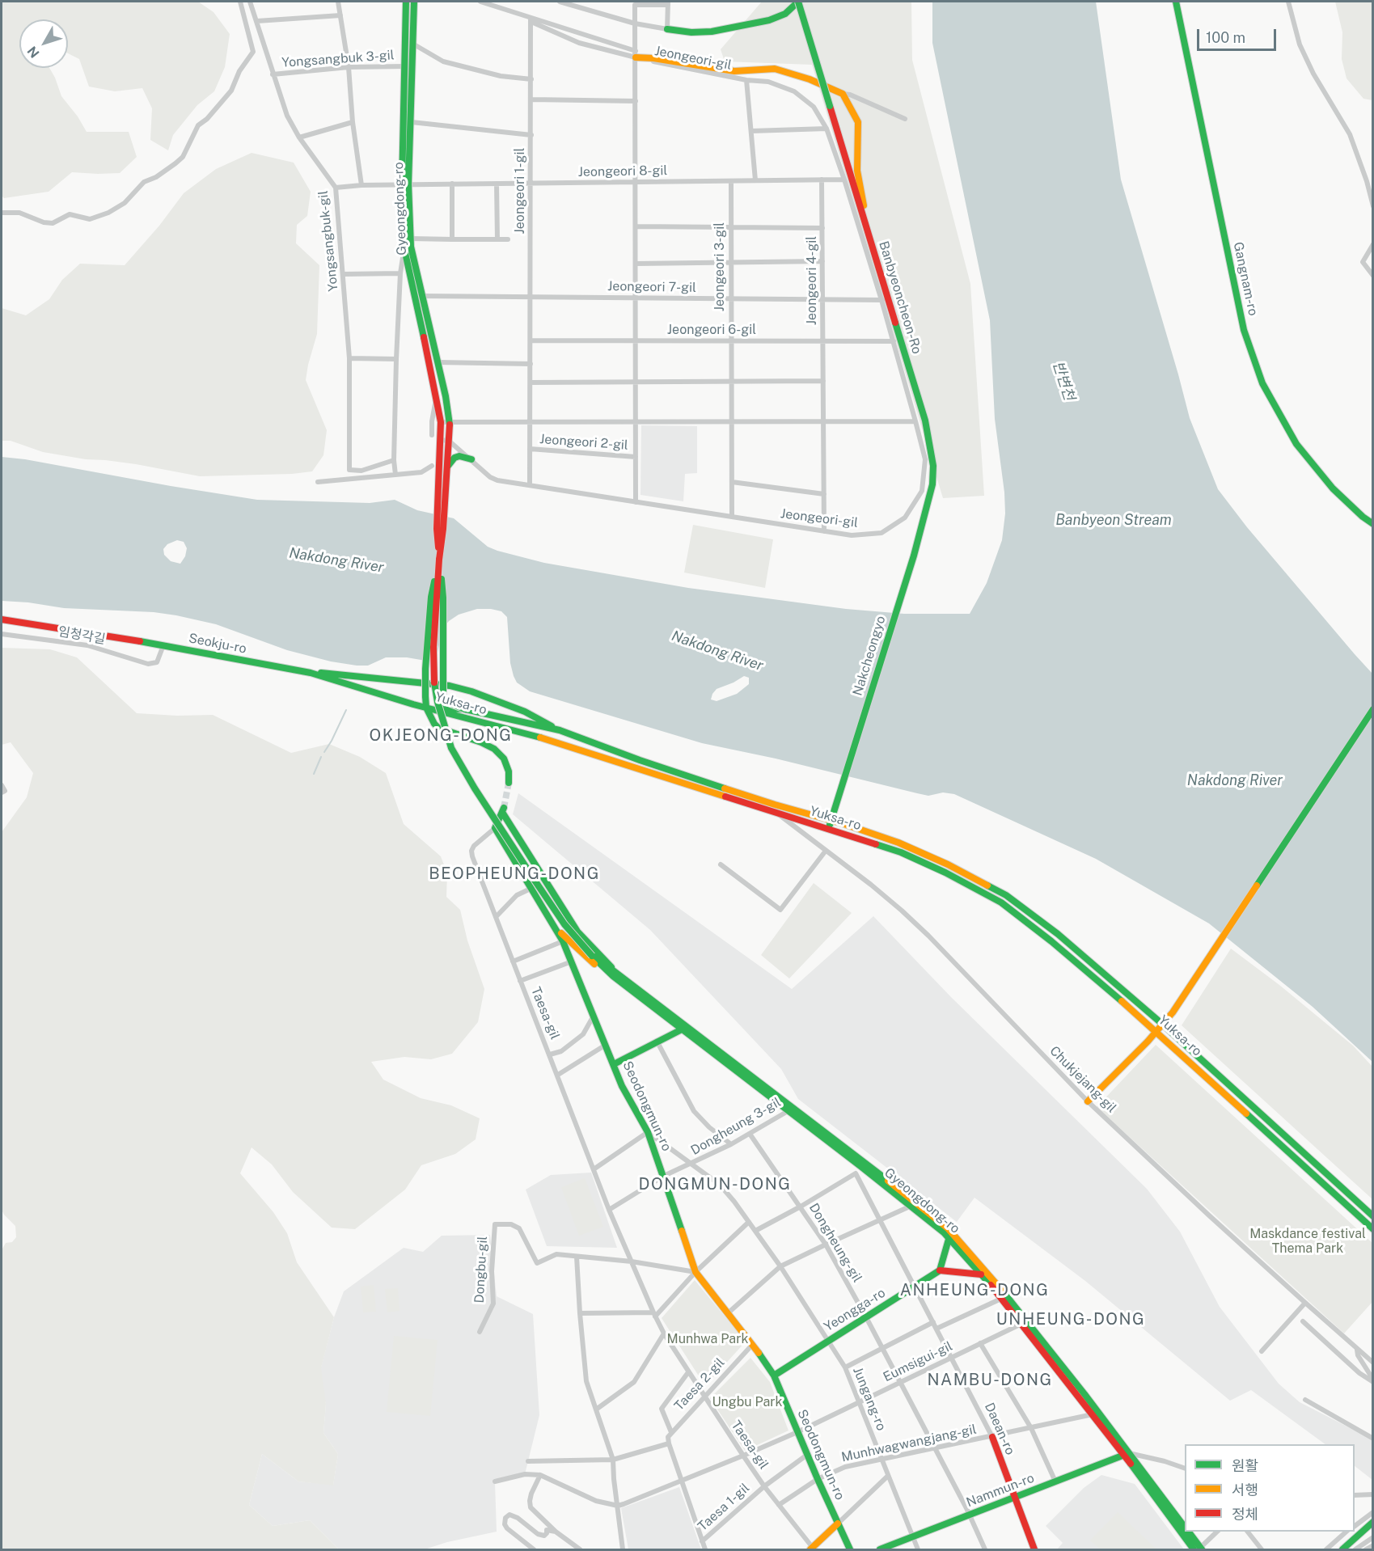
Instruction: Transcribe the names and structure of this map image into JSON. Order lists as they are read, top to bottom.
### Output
{
  "streets": {
    "street": [
      "Jeongeori-gil",
      "Yongsangbuk 3-gil",
      "Jeongeori 8-gil",
      "Jeongeori 1-gil",
      "Gyeongdong-ro",
      "Yongsangbuk-gil",
      "Jeongeori 3-gil",
      "Gangnam-ro",
      "Jeongeori 4-gil",
      "Jeongeori 7-gil",
      "Banbyeoncheon-Ro",
      "Jeongeori 6-gil",
      "Jeongeori 2-gil",
      "임청각길",
      "Seokju-ro",
      "Nakcheongyo",
      "Yuksa-ro",
      "Taesa-gil",
      "Chukjejang-gil",
      "Seodongmun-ro",
      "Dongheung 3-gil",
      "Dongheung-gil",
      "Dongbu-gil",
      "Yeongga-ro",
      "Eumsigui-gil",
      "Taesa 2-gil",
      "Jungang-ro",
      "Daean-ro",
      "Munhwagwangjang-gil",
      "Nammun-ro",
      "Taesa 1-gil"
    ]
  },
  "crossings": [
    ["Jeongeori-gil", "Jeongeori 8-gil"],
    ["Jeongeori-gil", "Jeongeori 1-gil"],
    ["Jeongeori-gil", "Gyeongdong-ro"],
    ["Jeongeori-gil", "Jeongeori 3-gil"],
    ["Jeongeori-gil", "Jeongeori 4-gil"],
    ["Jeongeori-gil", "Jeongeori 7-gil"],
    ["Jeongeori-gil", "Banbyeoncheon-Ro"],
    ["Jeongeori-gil", "Jeongeori 6-gil"],
    ["Jeongeori-gil", "Jeongeori 2-gil"],
    ["Yongsangbuk 3-gil", "Gyeongdong-ro"],
    ["Yongsangbuk 3-gil", "Yongsangbuk-gil"],
    ["Jeongeori 8-gil", "Jeongeori 1-gil"],
    ["Jeongeori 8-gil", "Gyeongdong-ro"],
    ["Jeongeori 8-gil", "Yongsangbuk-gil"],
    ["Jeongeori 8-gil", "Jeongeori 3-gil"],
    ["Jeongeori 8-gil", "Jeongeori 4-gil"],
    ["Jeongeori 8-gil", "Jeongeori 2-gil"],
    ["Jeongeori 1-gil", "Jeongeori 7-gil"],
    ["Jeongeori 1-gil", "Jeongeori 6-gil"],
    ["Jeongeori 1-gil", "Jeongeori 2-gil"],
    ["Gyeongdong-ro", "Jeongeori 7-gil"],
    ["Gyeongdong-ro", "Dongheung 3-gil"],
    ["Gyeongdong-ro", "Eumsigui-gil"],
    ["Gyeongdong-ro", "Munhwagwangjang-gil"],
    ["Gyeongdong-ro", "Nammun-ro"],
    ["Jeongeori 3-gil", "Jeongeori 7-gil"],
    ["Jeongeori 3-gil", "Jeongeori 6-gil"],
    ["Jeongeori 4-gil", "Jeongeori 7-gil"],
    ["Jeongeori 4-gil", "Jeongeori 6-gil"],
    ["Jeongeori 7-gil", "Banbyeoncheon-Ro"],
    ["Jeongeori 7-gil", "Jeongeori 2-gil"],
    ["Banbyeoncheon-Ro", "Nakcheongyo"],
    ["Jeongeori 6-gil", "Jeongeori 2-gil"],
    ["임청각길", "Seokju-ro"],
    ["Seokju-ro", "Yuksa-ro"],
    ["Nakcheongyo", "Yuksa-ro"],
    ["Yuksa-ro", "Chukjejang-gil"],
    ["Taesa-gil", "Seodongmun-ro"],
    ["Taesa-gil", "Eumsigui-gil"],
    ["Taesa-gil", "Taesa 2-gil"],
    ["Taesa-gil", "Taesa 1-gil"],
    ["Seodongmun-ro", "Dongheung 3-gil"],
    ["Seodongmun-ro", "Yeongga-ro"],
    ["Seodongmun-ro", "Eumsigui-gil"],
    ["Seodongmun-ro", "Taesa 2-gil"],
    ["Seodongmun-ro", "Jungang-ro"],
    ["Seodongmun-ro", "Munhwagwangjang-gil"],
    ["Seodongmun-ro", "Taesa 1-gil"],
    ["Dongheung 3-gil", "Dongheung-gil"],
    ["Dongheung 3-gil", "Jungang-ro"],
    ["Dongheung-gil", "Yeongga-ro"],
    ["Dongheung-gil", "Eumsigui-gil"],
    ["Dongheung-gil", "Munhwagwangjang-gil"],
    ["Dongheung-gil", "Nammun-ro"],
    ["Yeongga-ro", "Jungang-ro"],
    ["Yeongga-ro", "Daean-ro"],
    ["Eumsigui-gil", "Jungang-ro"],
    ["Eumsigui-gil", "Daean-ro"],
    ["Jungang-ro", "Munhwagwangjang-gil"],
    ["Jungang-ro", "Nammun-ro"],
    ["Daean-ro", "Munhwagwangjang-gil"],
    ["Daean-ro", "Nammun-ro"]
  ],
  "districts": [
    "OKJEONG-DONG",
    "BEOPHEUNG-DONG",
    "DONGMUN-DONG",
    "ANHEUNG-DONG",
    "UNHEUNG-DONG",
    "NAMBU-DONG"
  ],
  "water": ["반변천", "Banbyeon Stream", "Nakdong River"],
  "parks": ["Maskdance festival Thema Park", "Munhwa Park", "Ungbu Park"],
  "legend": ["원활", "서행", "정체"],
  "scale_bar": "100 m",
  "north": "bottom left"
}
